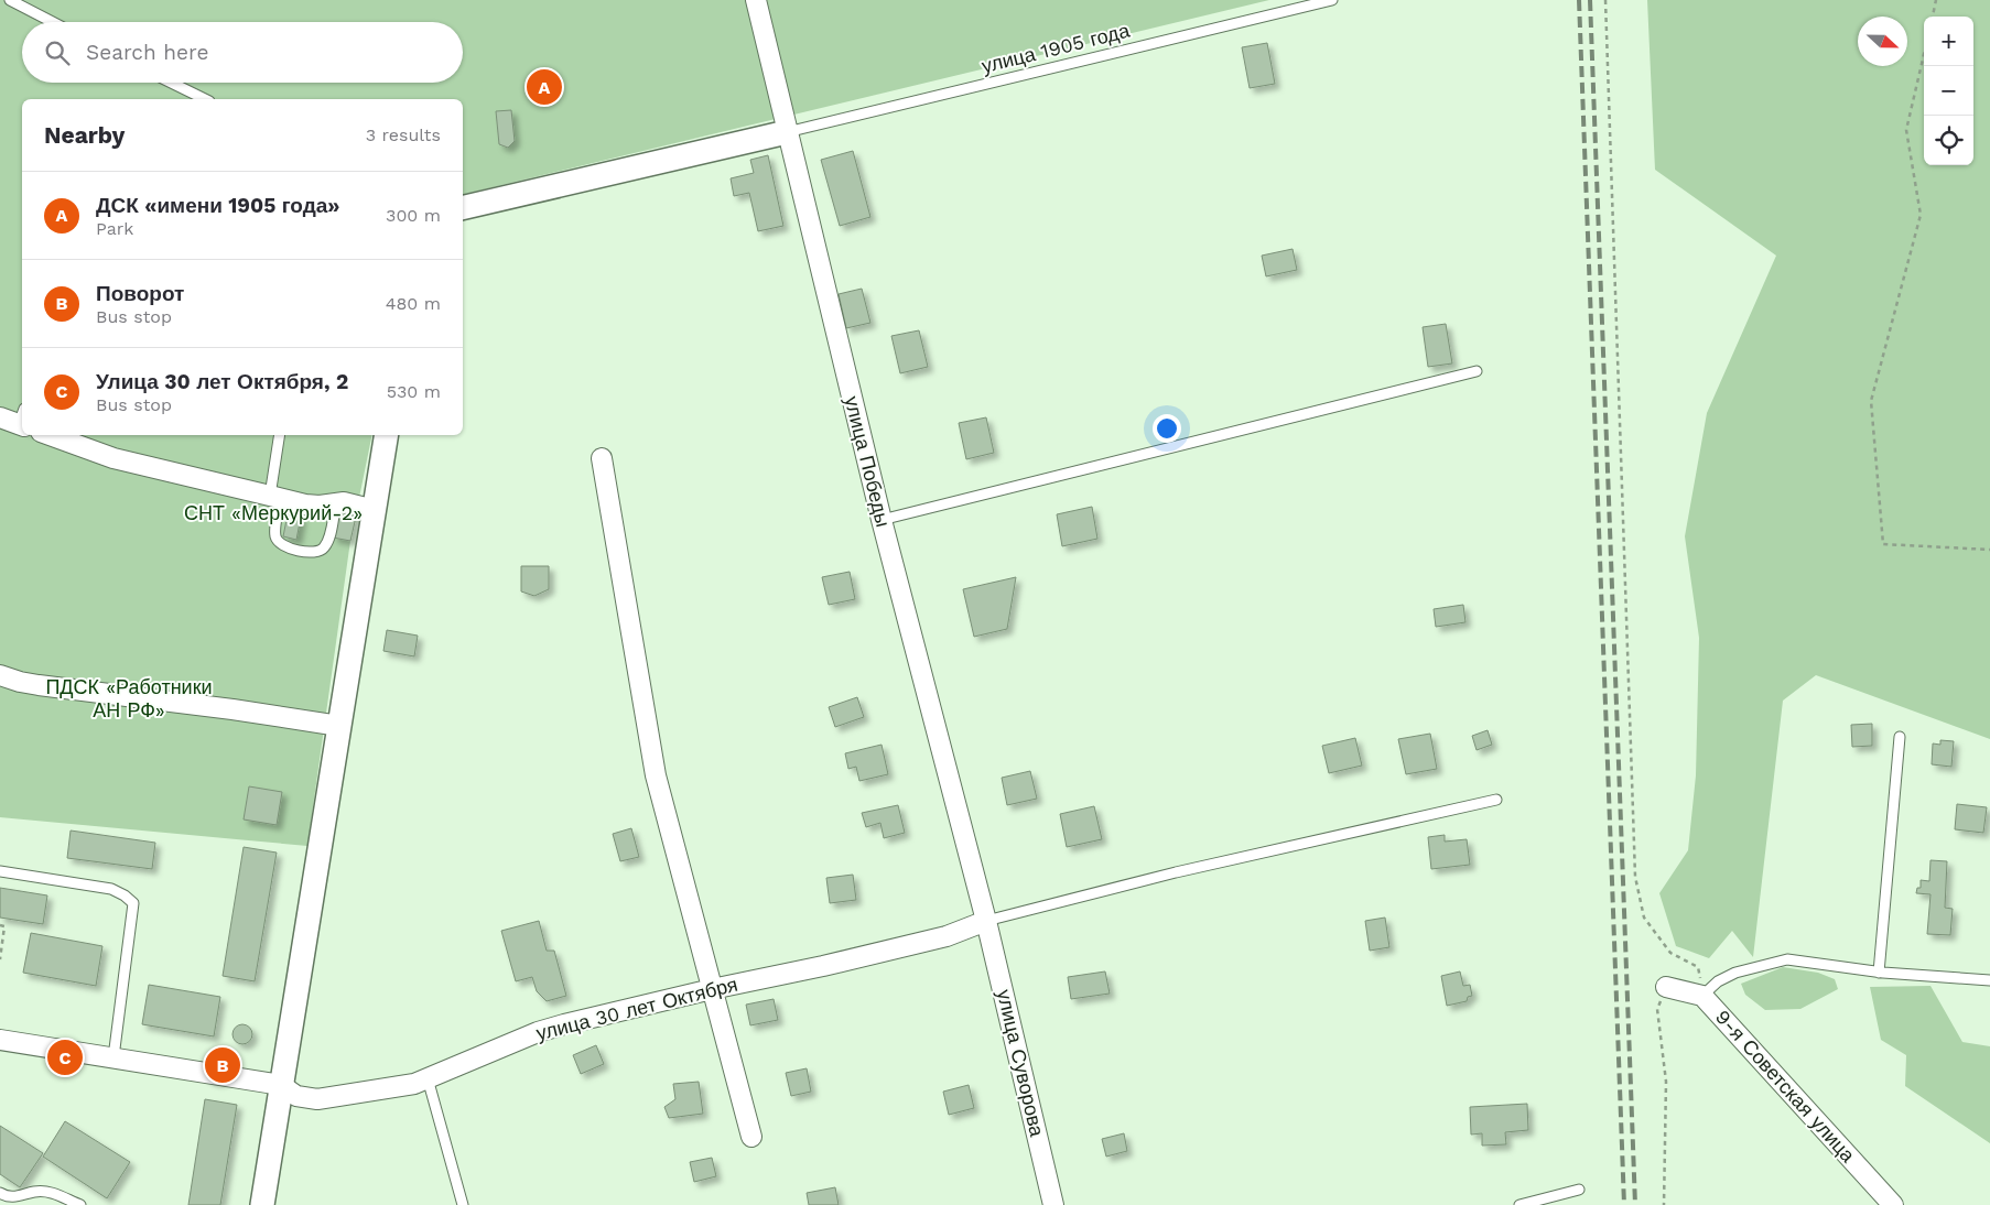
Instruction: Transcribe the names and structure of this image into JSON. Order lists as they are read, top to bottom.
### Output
{
  "streets": {
    "street": [
      "улица Победы",
      "улица 30 лет Октября",
      "улица Суворова",
      "9-я Советская улица"
    ],
    "lane": ["улица 1905 года"]
  },
  "crossings": [
    ["улица 1905 года", "улица Победы"],
    ["улица Победы", "улица 30 лет Октября"],
    ["улица Победы", "улица Суворова"],
    ["улица 30 лет Октября", "улица Суворова"]
  ],
  "parks": ["СНТ «Меркурий-2»", "ПДСК «Работники АН РФ»"],
  "north": "right",
  "page": {
    "map_buttons": ["+", "−"],
    "search": "Search here",
    "pins": ["A", "C", "B"],
    "heading": ["Nearby", "3 results"],
    "list": [
      {
        "mark": "A",
        "name": "ДСК «имени 1905 года»",
        "note": "Park",
        "value": "300 m"
      },
      {
        "mark": "B",
        "name": "Поворот",
        "note": "Bus stop",
        "value": "480 m"
      },
      {
        "mark": "C",
        "name": "Улица 30 лет Октября, 2",
        "note": "Bus stop",
        "value": "530 m"
      }
    ]
  }
}
